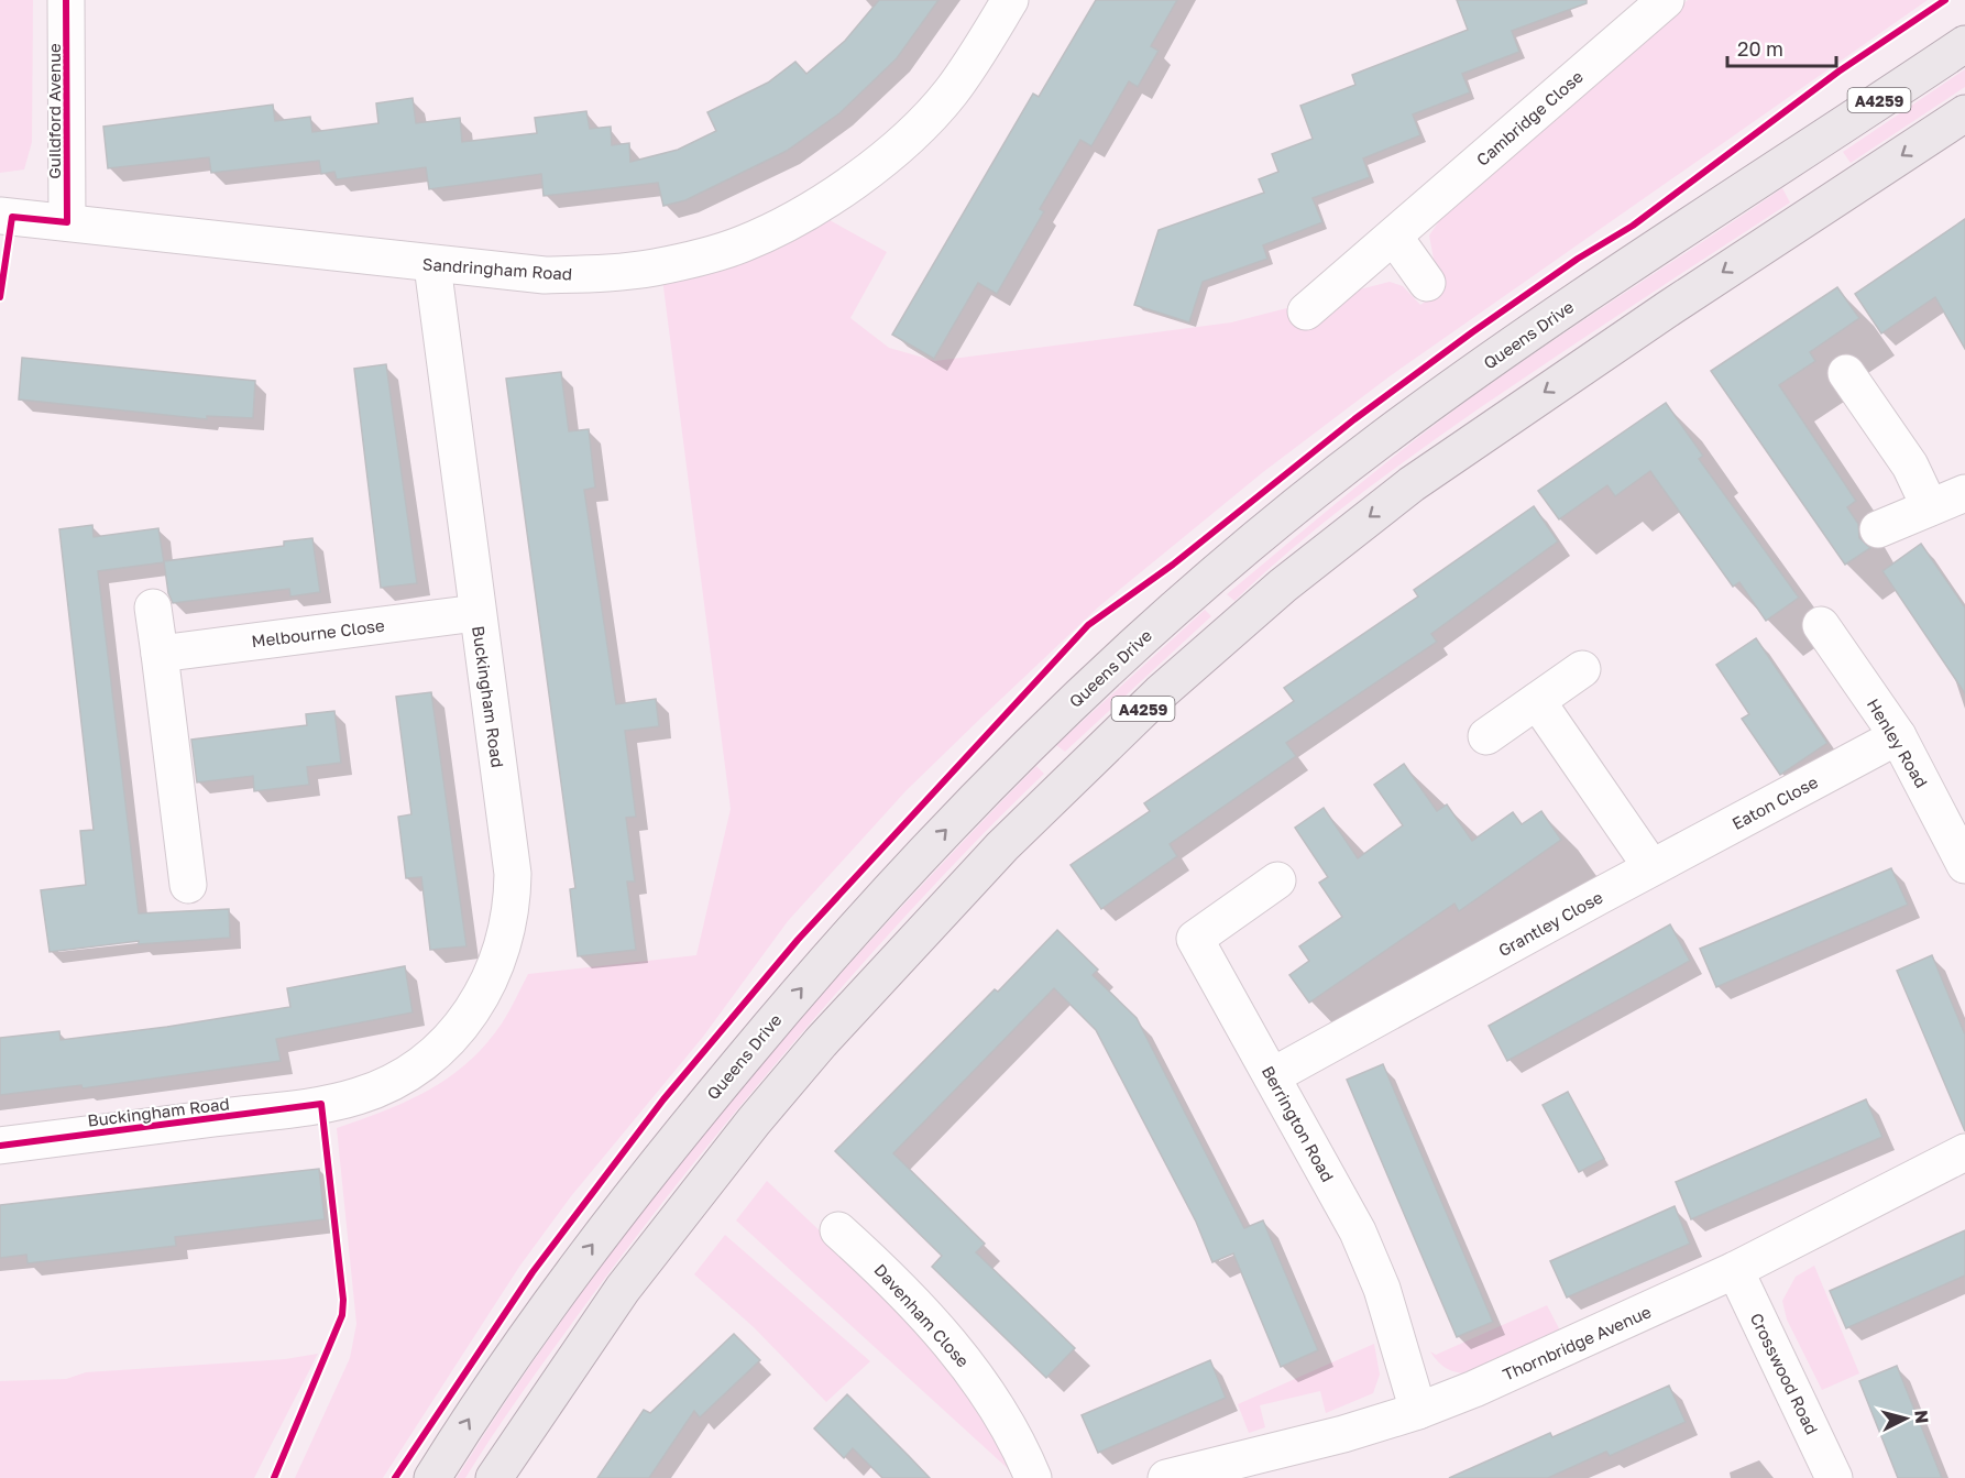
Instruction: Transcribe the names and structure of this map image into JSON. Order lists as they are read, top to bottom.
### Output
{
  "streets": {
    "main road": ["A4259", "Queens Drive"],
    "street": [
      "Guildford Avenue",
      "Cambridge Close",
      "Sandringham Road",
      "Melbourne Close",
      "Buckingham Road",
      "Henley Road",
      "Eaton Close",
      "Grantley Close",
      "Berrington Road",
      "Davenham Close",
      "Thornbridge Avenue",
      "Crosswood Road"
    ]
  },
  "crossings": [
    ["Guildford Avenue", "Sandringham Road"],
    ["Sandringham Road", "Buckingham Road"],
    ["Melbourne Close", "Buckingham Road"],
    ["Henley Road", "Eaton Close"],
    ["Eaton Close", "Grantley Close"],
    ["Grantley Close", "Berrington Road"],
    ["Berrington Road", "Thornbridge Avenue"],
    ["Thornbridge Avenue", "Crosswood Road"]
  ],
  "scale_bar": "20 m",
  "north": "right"
}
